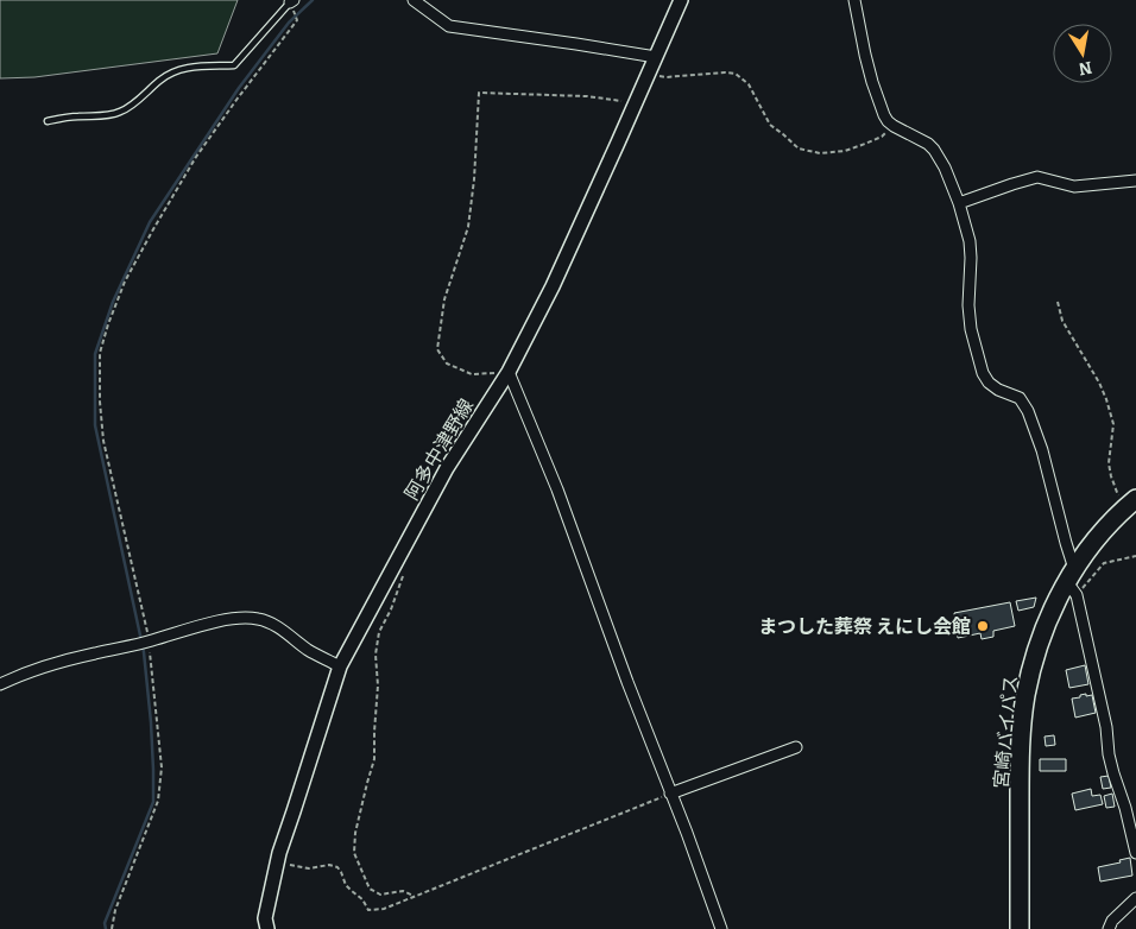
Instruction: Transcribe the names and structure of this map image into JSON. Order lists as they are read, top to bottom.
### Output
{
  "streets": {
    "highway": ["宮崎バイパス"],
    "street": ["阿多中津野線"]
  },
  "places": ["まつした葬祭 えにし会館"],
  "north": "bottom"
}
